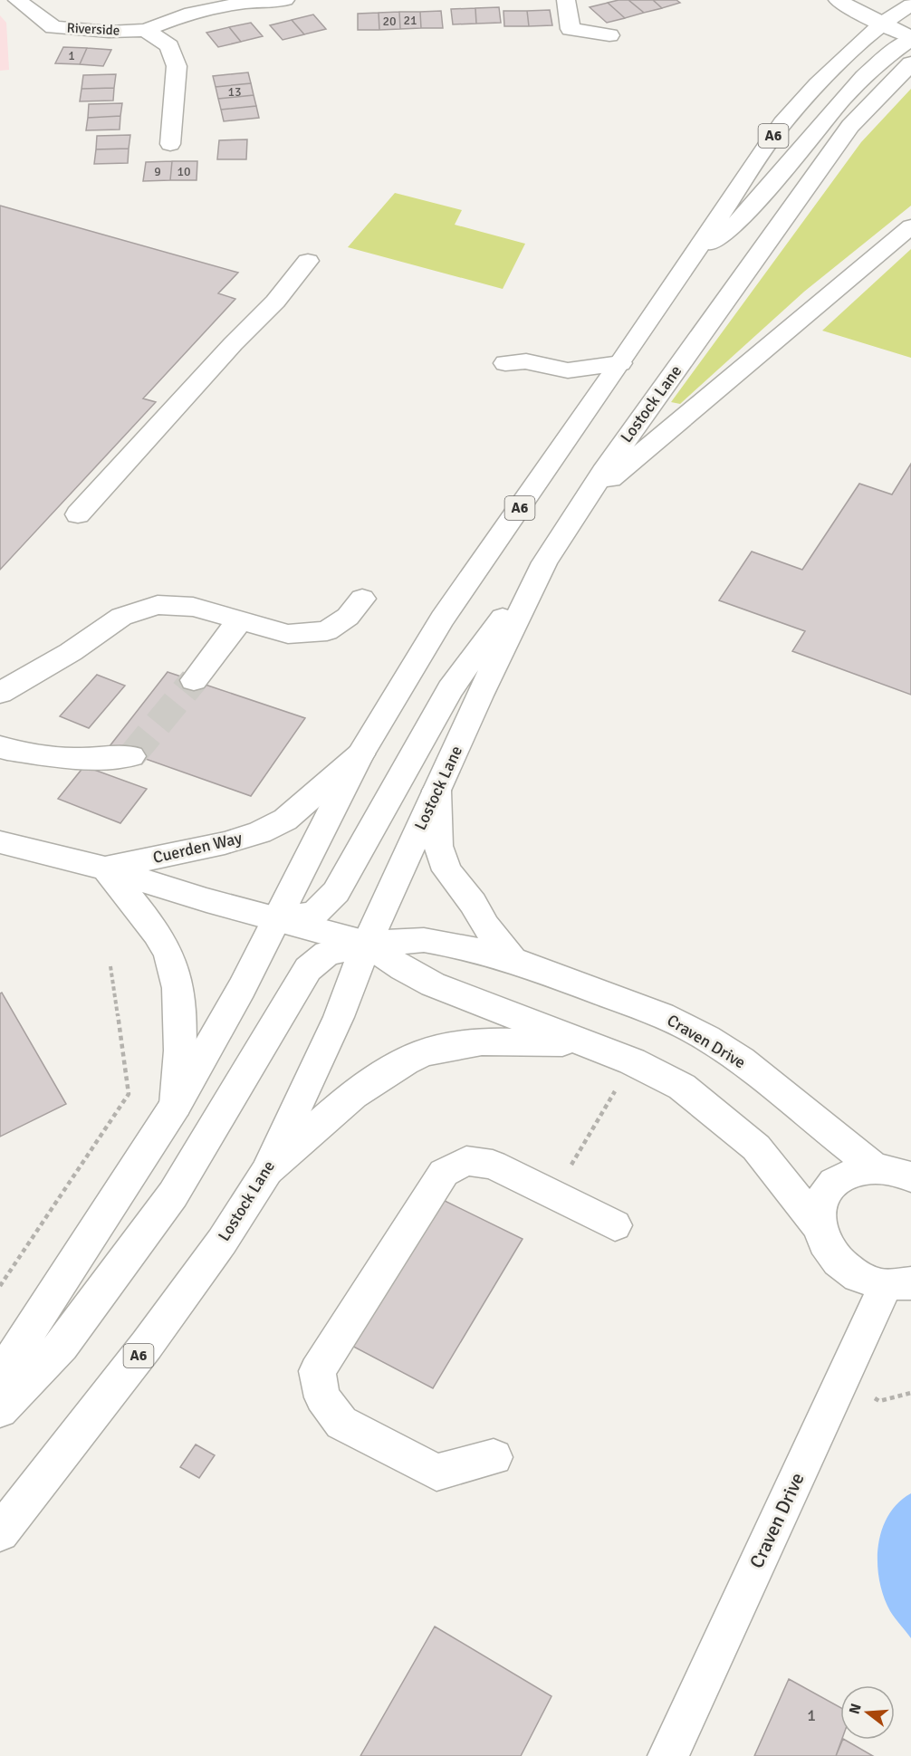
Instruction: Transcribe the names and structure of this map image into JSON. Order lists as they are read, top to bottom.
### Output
{
  "streets": {
    "main road": [
      "Riverside",
      "A6",
      "Lostock Lane",
      "Cuerden Way",
      "Craven Drive"
    ]
  },
  "crossings": [
    ["A6", "Cuerden Way"],
    ["Lostock Lane", "Cuerden Way"],
    ["Lostock Lane", "Craven Drive"],
    ["Cuerden Way", "Craven Drive"]
  ],
  "house_numbers": [
    "21",
    "20",
    "1",
    "13",
    "9",
    "10",
    "1"
  ],
  "north": "left"
}
